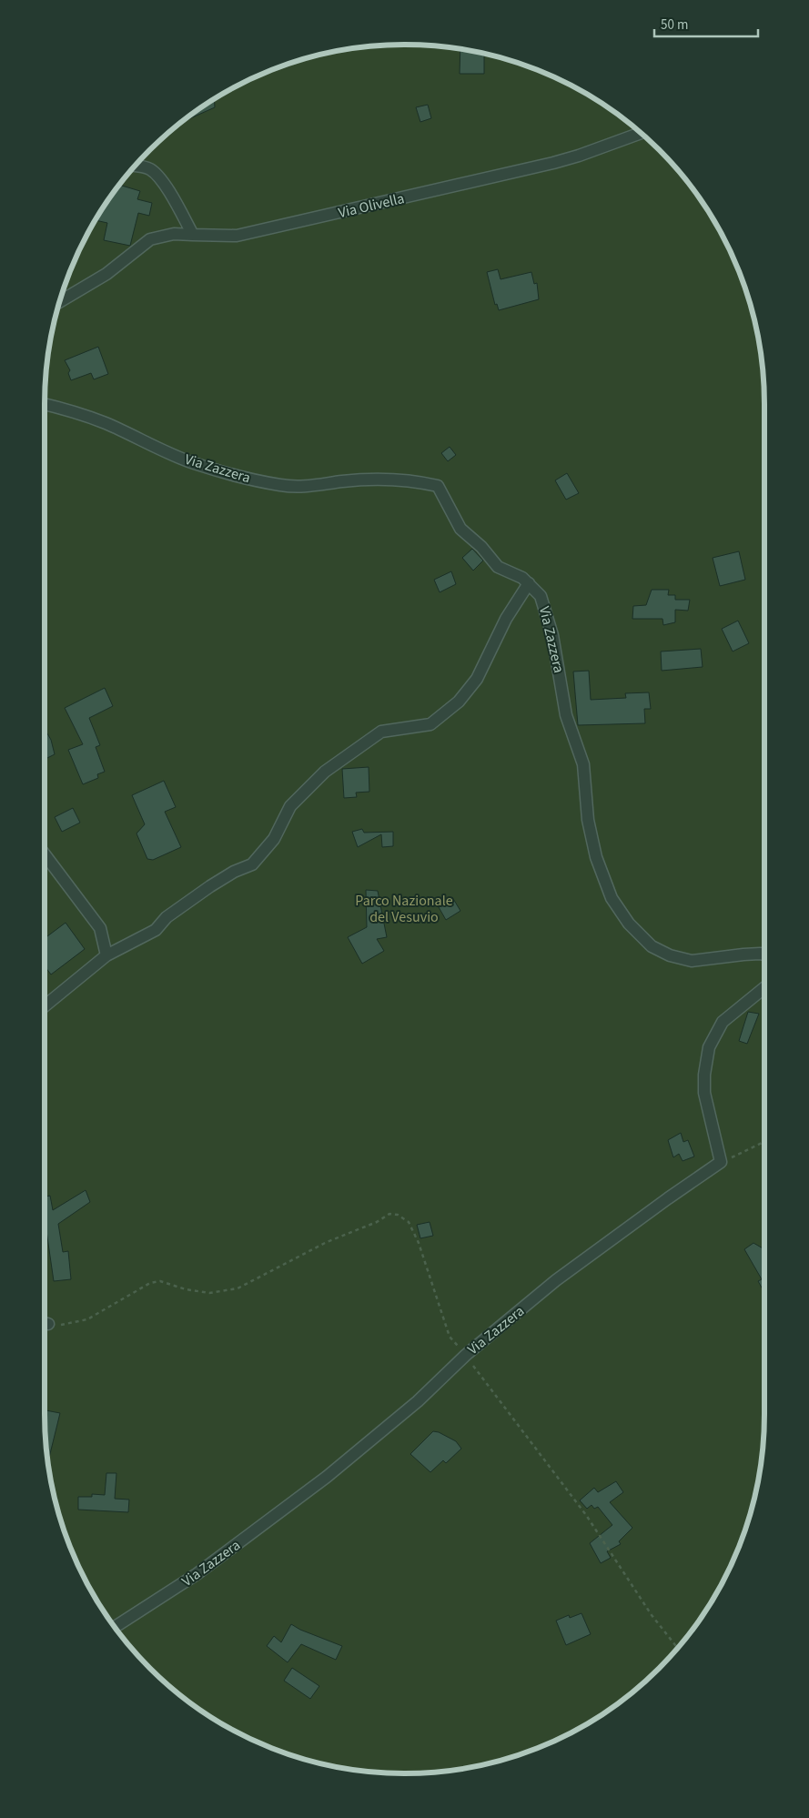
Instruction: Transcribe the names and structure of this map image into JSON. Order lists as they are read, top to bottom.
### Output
{
  "streets": {
    "street": ["Via Olivella", "Via Zazzera"]
  },
  "parks": ["Parco Nazionale del Vesuvio"],
  "scale_bar": "50 m"
}
